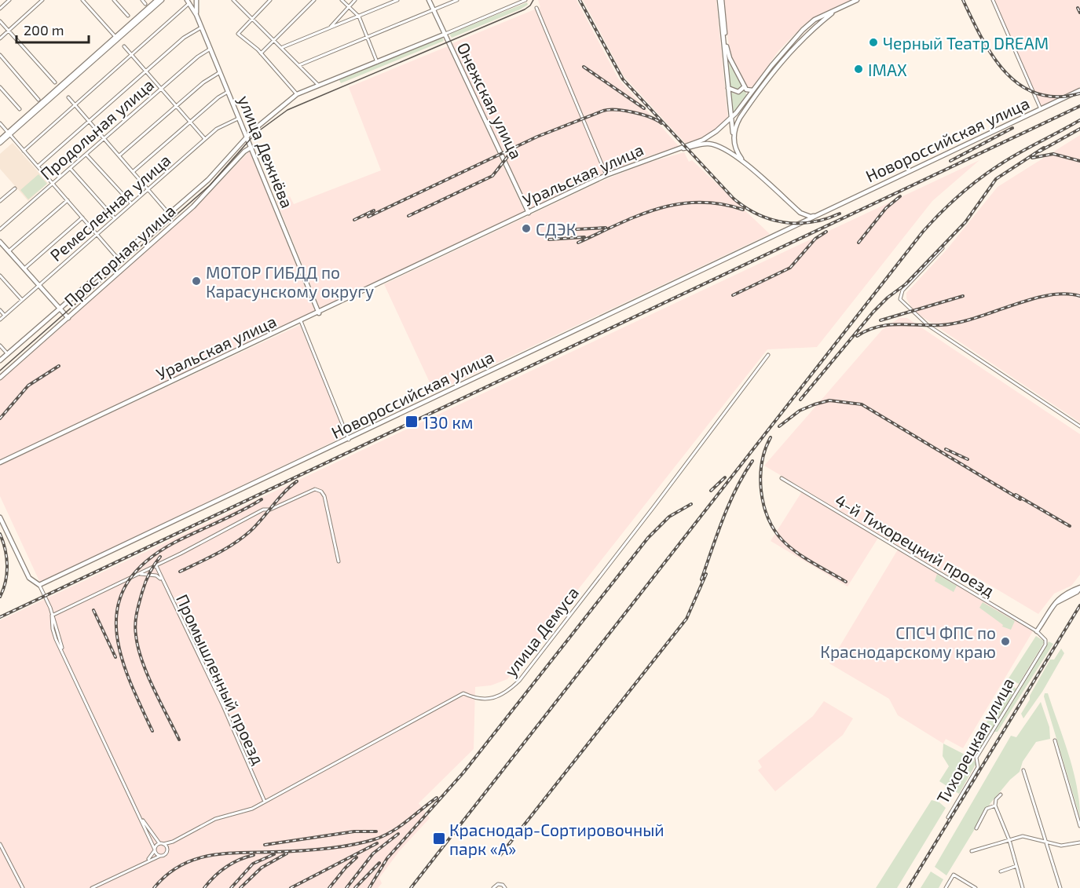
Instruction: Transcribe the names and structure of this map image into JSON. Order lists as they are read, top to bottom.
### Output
{
  "streets": {
    "street": [
      "Онежская улица",
      "Продольная улица",
      "Новороссийская улица",
      "улица Дежнёва",
      "Уральская улица",
      "Ремесленная улица",
      "Просторная улица",
      "4-й Тихорецкий проезд",
      "улица Демуса",
      "Промышленный проезд",
      "Тихорецкая улица"
    ]
  },
  "crossings": [
    ["Онежская улица", "Уральская улица"],
    ["Онежская улица", "Просторная улица"],
    ["Продольная улица", "улица Дежнёва"],
    ["улица Дежнёва", "Уральская улица"],
    ["улица Дежнёва", "Ремесленная улица"],
    ["улица Дежнёва", "Просторная улица"],
    ["4-й Тихорецкий проезд", "Тихорецкая улица"],
    ["улица Демуса", "Промышленный проезд"]
  ],
  "places": {
    "other": [
      "Черный Театр DREAM",
      "IMAX",
      "СДЭК",
      "МОТОР ГИБДД по Карасунскому округу",
      "СПСЧ ФПС по Краснодарскому краю"
    ],
    "transit": ["130 км", "Краснодар-Сортировочный парк «А»"]
  },
  "scale_bar": "200 m"
}
